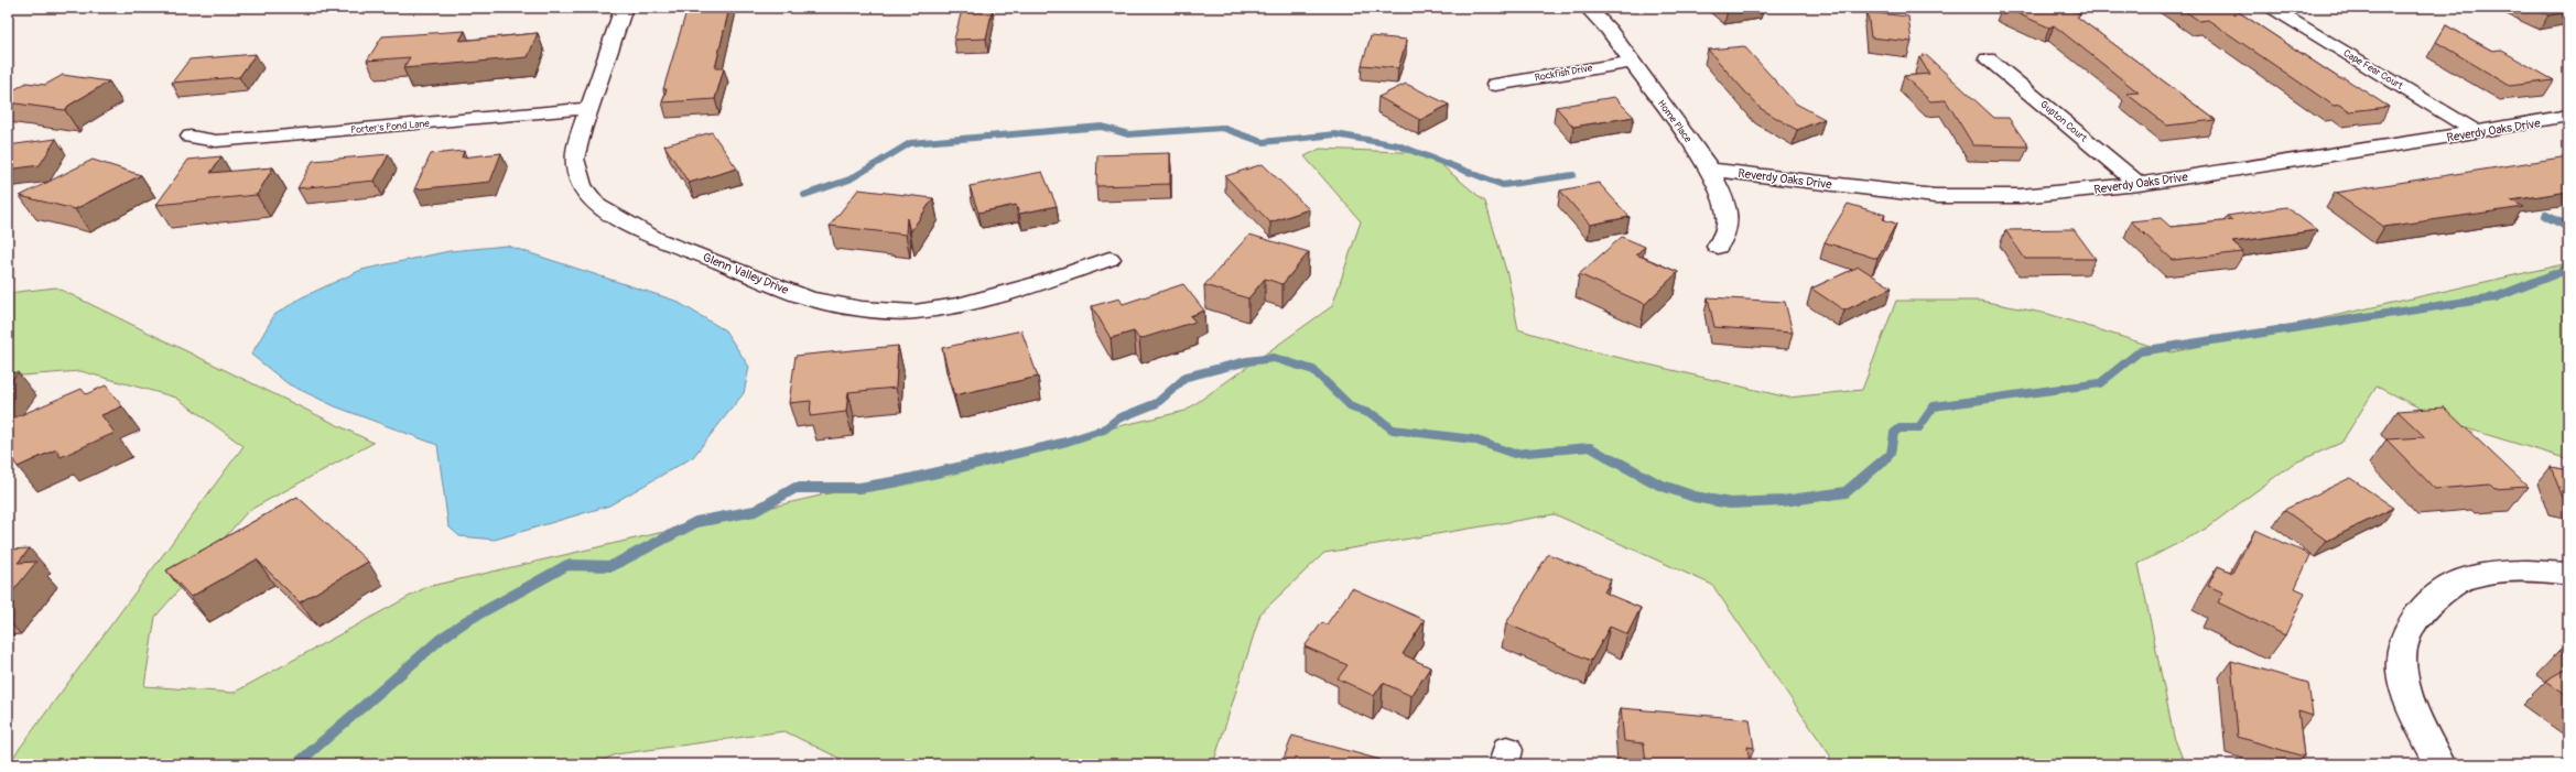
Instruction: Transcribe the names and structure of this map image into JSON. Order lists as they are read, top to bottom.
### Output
{
  "streets": {
    "street": [
      "Cape Fear Court",
      "Rockfish Drive",
      "Home Place",
      "Gupton Court",
      "Porter's Pond Lane",
      "Reverdy Oaks Drive",
      "Glenn Valley Drive"
    ]
  },
  "crossings": [
    ["Cape Fear Court", "Reverdy Oaks Drive"],
    ["Rockfish Drive", "Home Place"],
    ["Home Place", "Reverdy Oaks Drive"],
    ["Gupton Court", "Reverdy Oaks Drive"],
    ["Porter's Pond Lane", "Glenn Valley Drive"]
  ]
}
